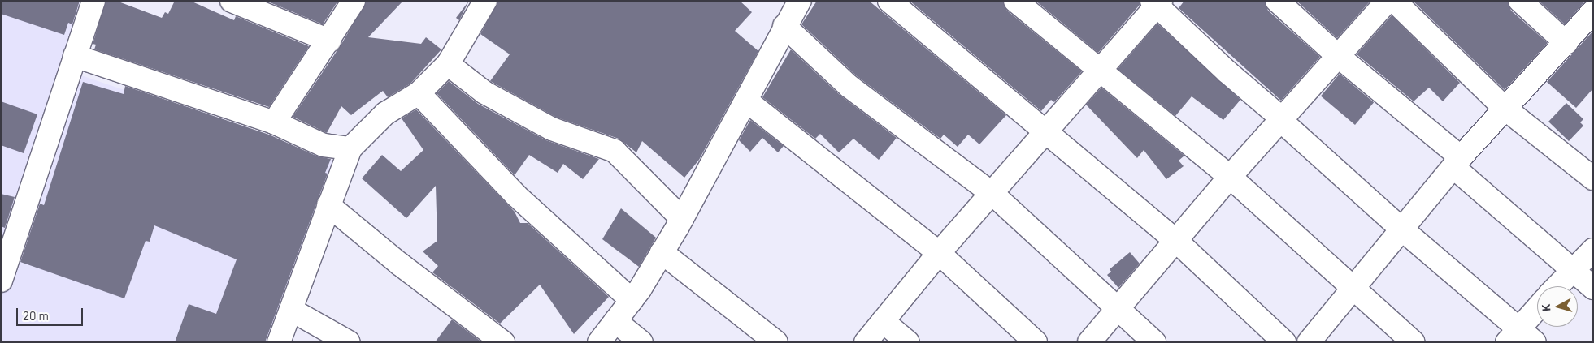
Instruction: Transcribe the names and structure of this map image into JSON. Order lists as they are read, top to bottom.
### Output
{
  "scale_bar": "20 m",
  "north": "left"
}
